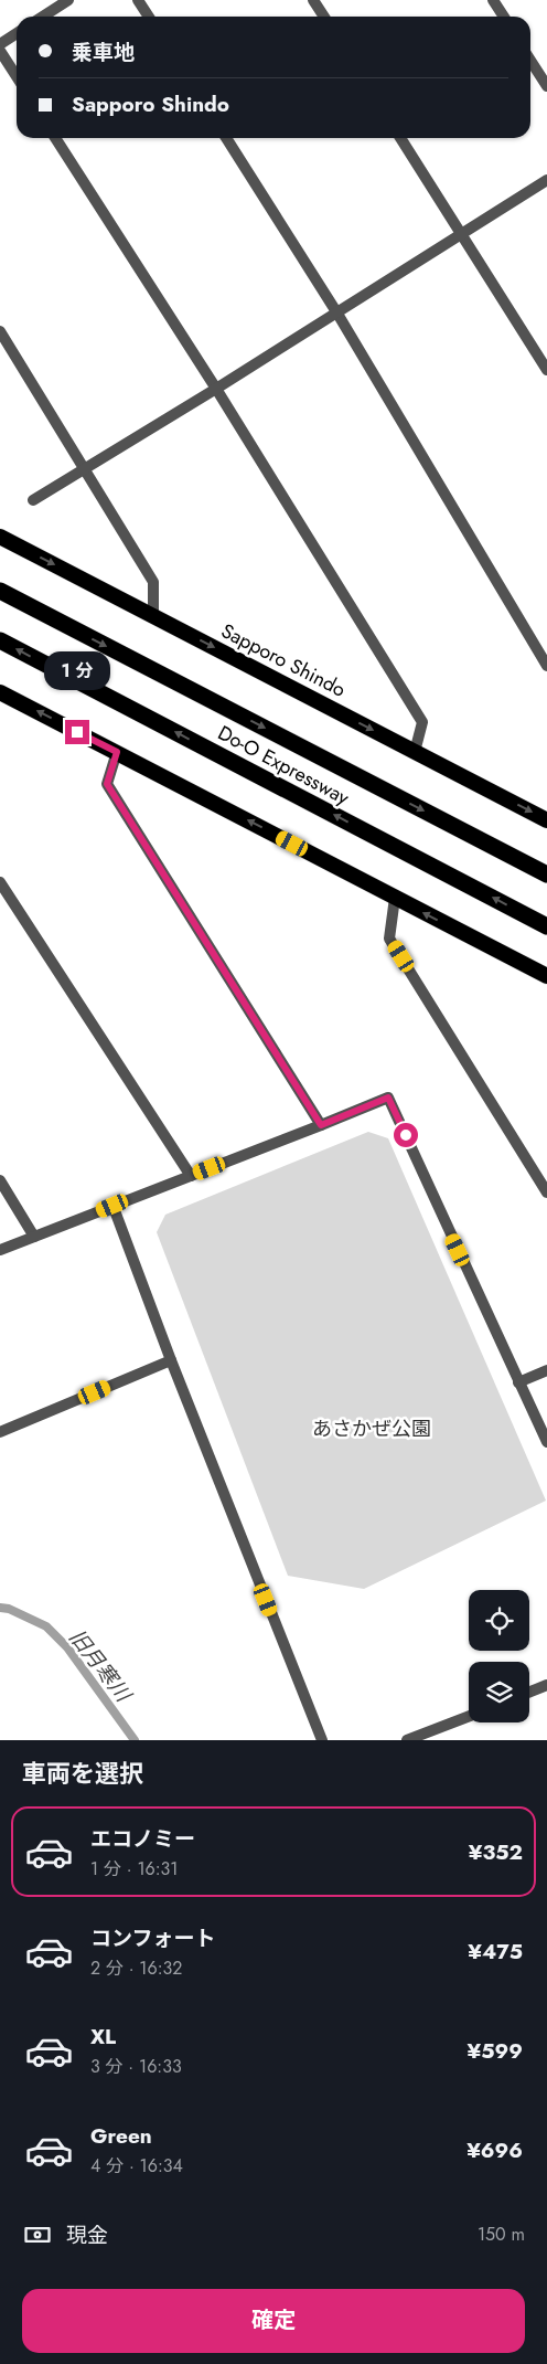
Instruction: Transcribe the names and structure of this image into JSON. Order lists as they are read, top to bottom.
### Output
{
  "streets": {
    "highway": ["Sapporo Shindo", "Do-O Expressway"]
  },
  "one_way": ["Sapporo Shindo"],
  "water": ["旧月寒川"],
  "parks": ["あさかぜ公園"],
  "page": {
    "banner": ["乗車地", "Sapporo Shindo"],
    "bubble": "1 分",
    "heading": "車両を選択",
    "list": [
      {
        "name": "エコノミー",
        "note": "1 分 · 16:31",
        "value": "¥352"
      },
      {
        "name": "コンフォート",
        "note": "2 分 · 16:32",
        "value": "¥475"
      },
      {
        "name": "XL",
        "note": "3 分 · 16:33",
        "value": "¥599"
      },
      {
        "name": "Green",
        "note": "4 分 · 16:34",
        "value": "¥696"
      }
    ],
    "pay": ["現金", "150 m"],
    "buttons": "確定"
  }
}
